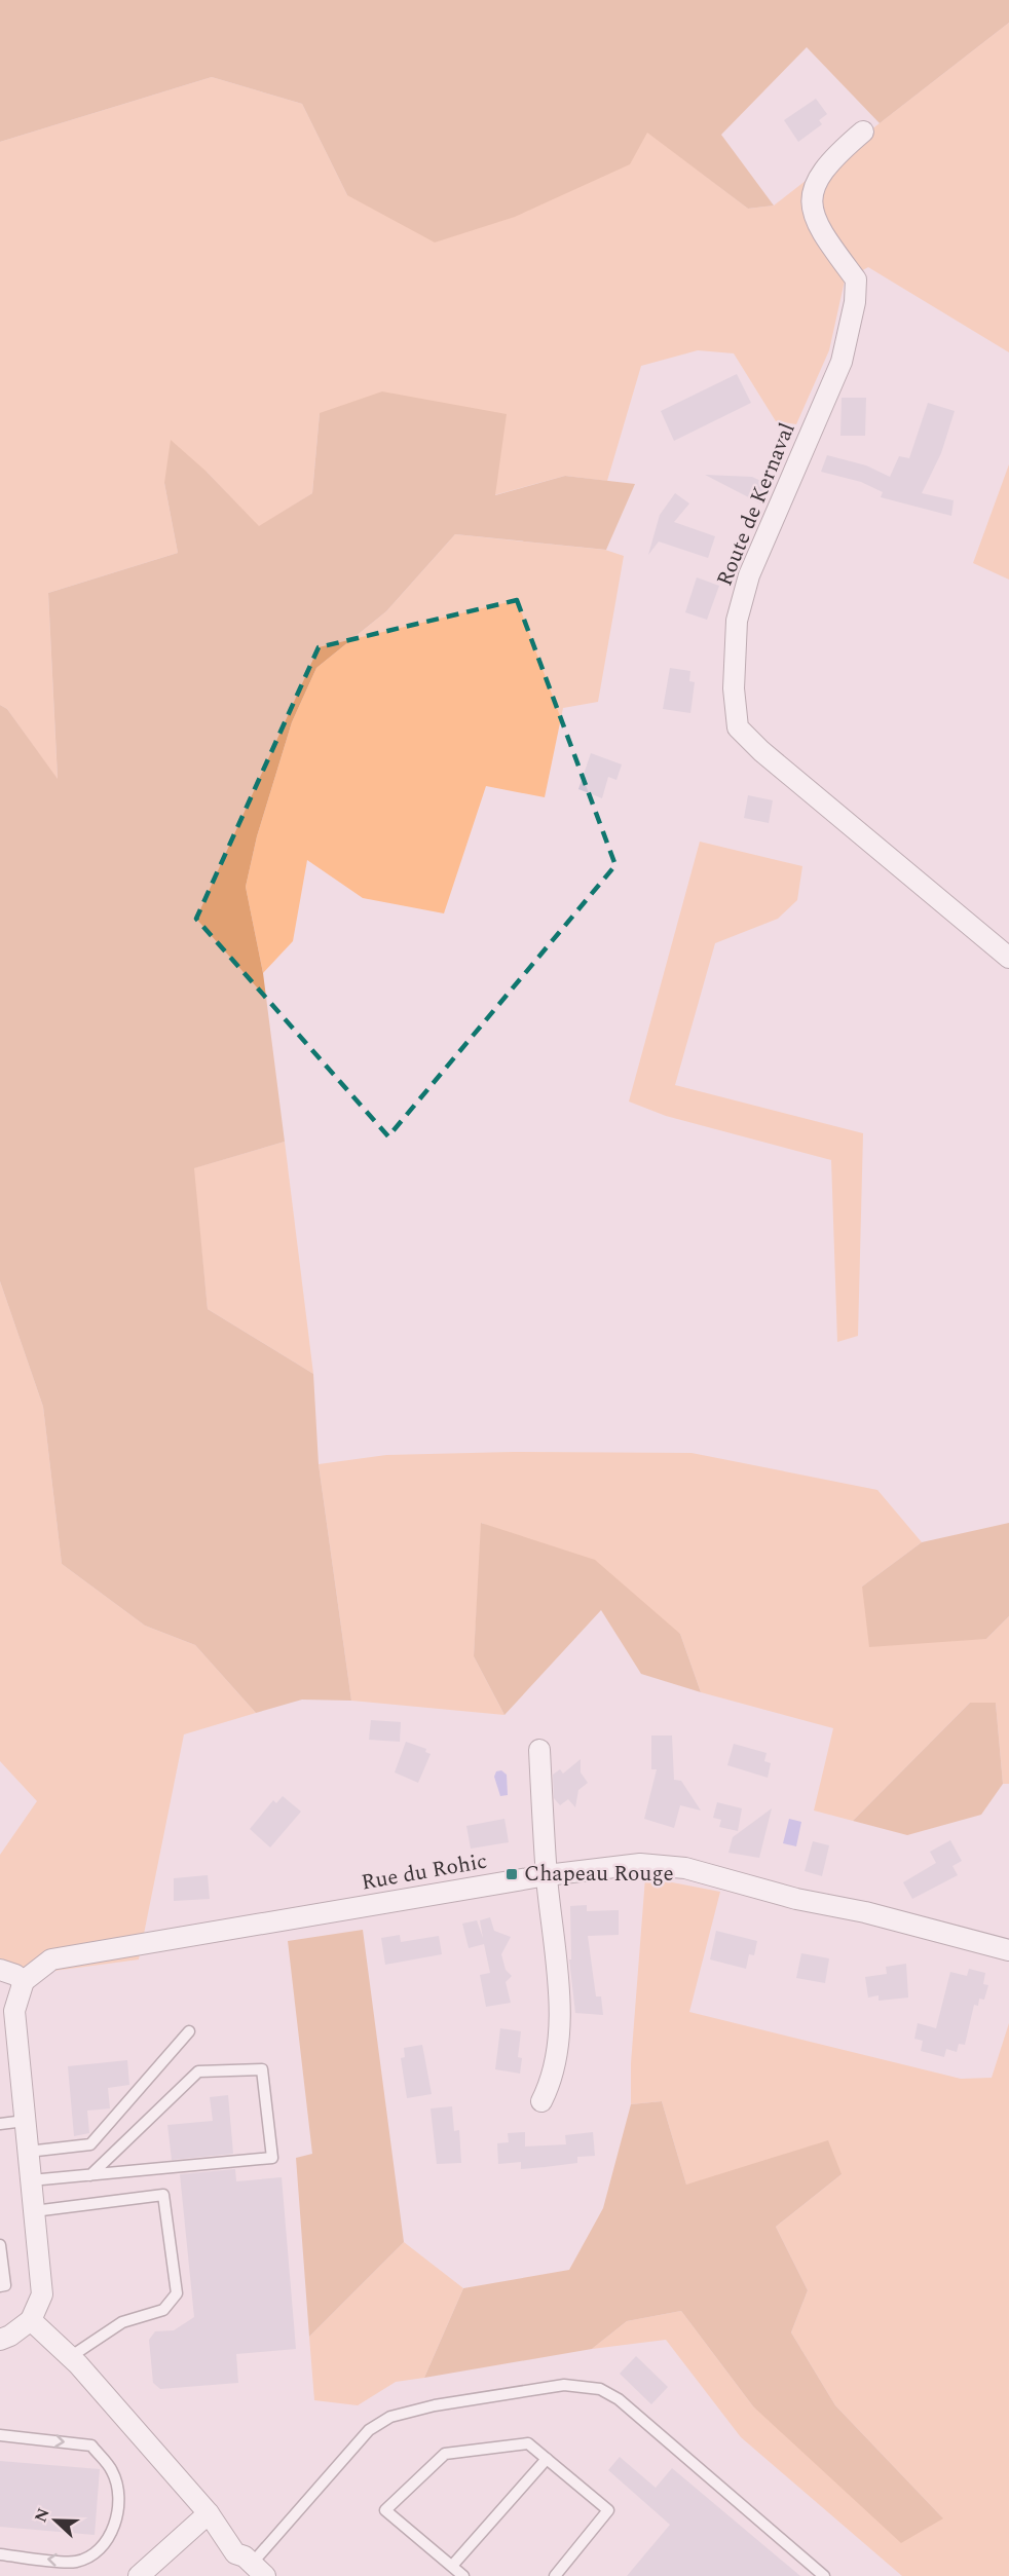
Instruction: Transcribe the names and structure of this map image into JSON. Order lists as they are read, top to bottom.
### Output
{
  "streets": {
    "street": ["Route de Kernaval", "Rue du Rohic"]
  },
  "places": {
    "transit": ["Chapeau Rouge"]
  },
  "north": "left"
}
